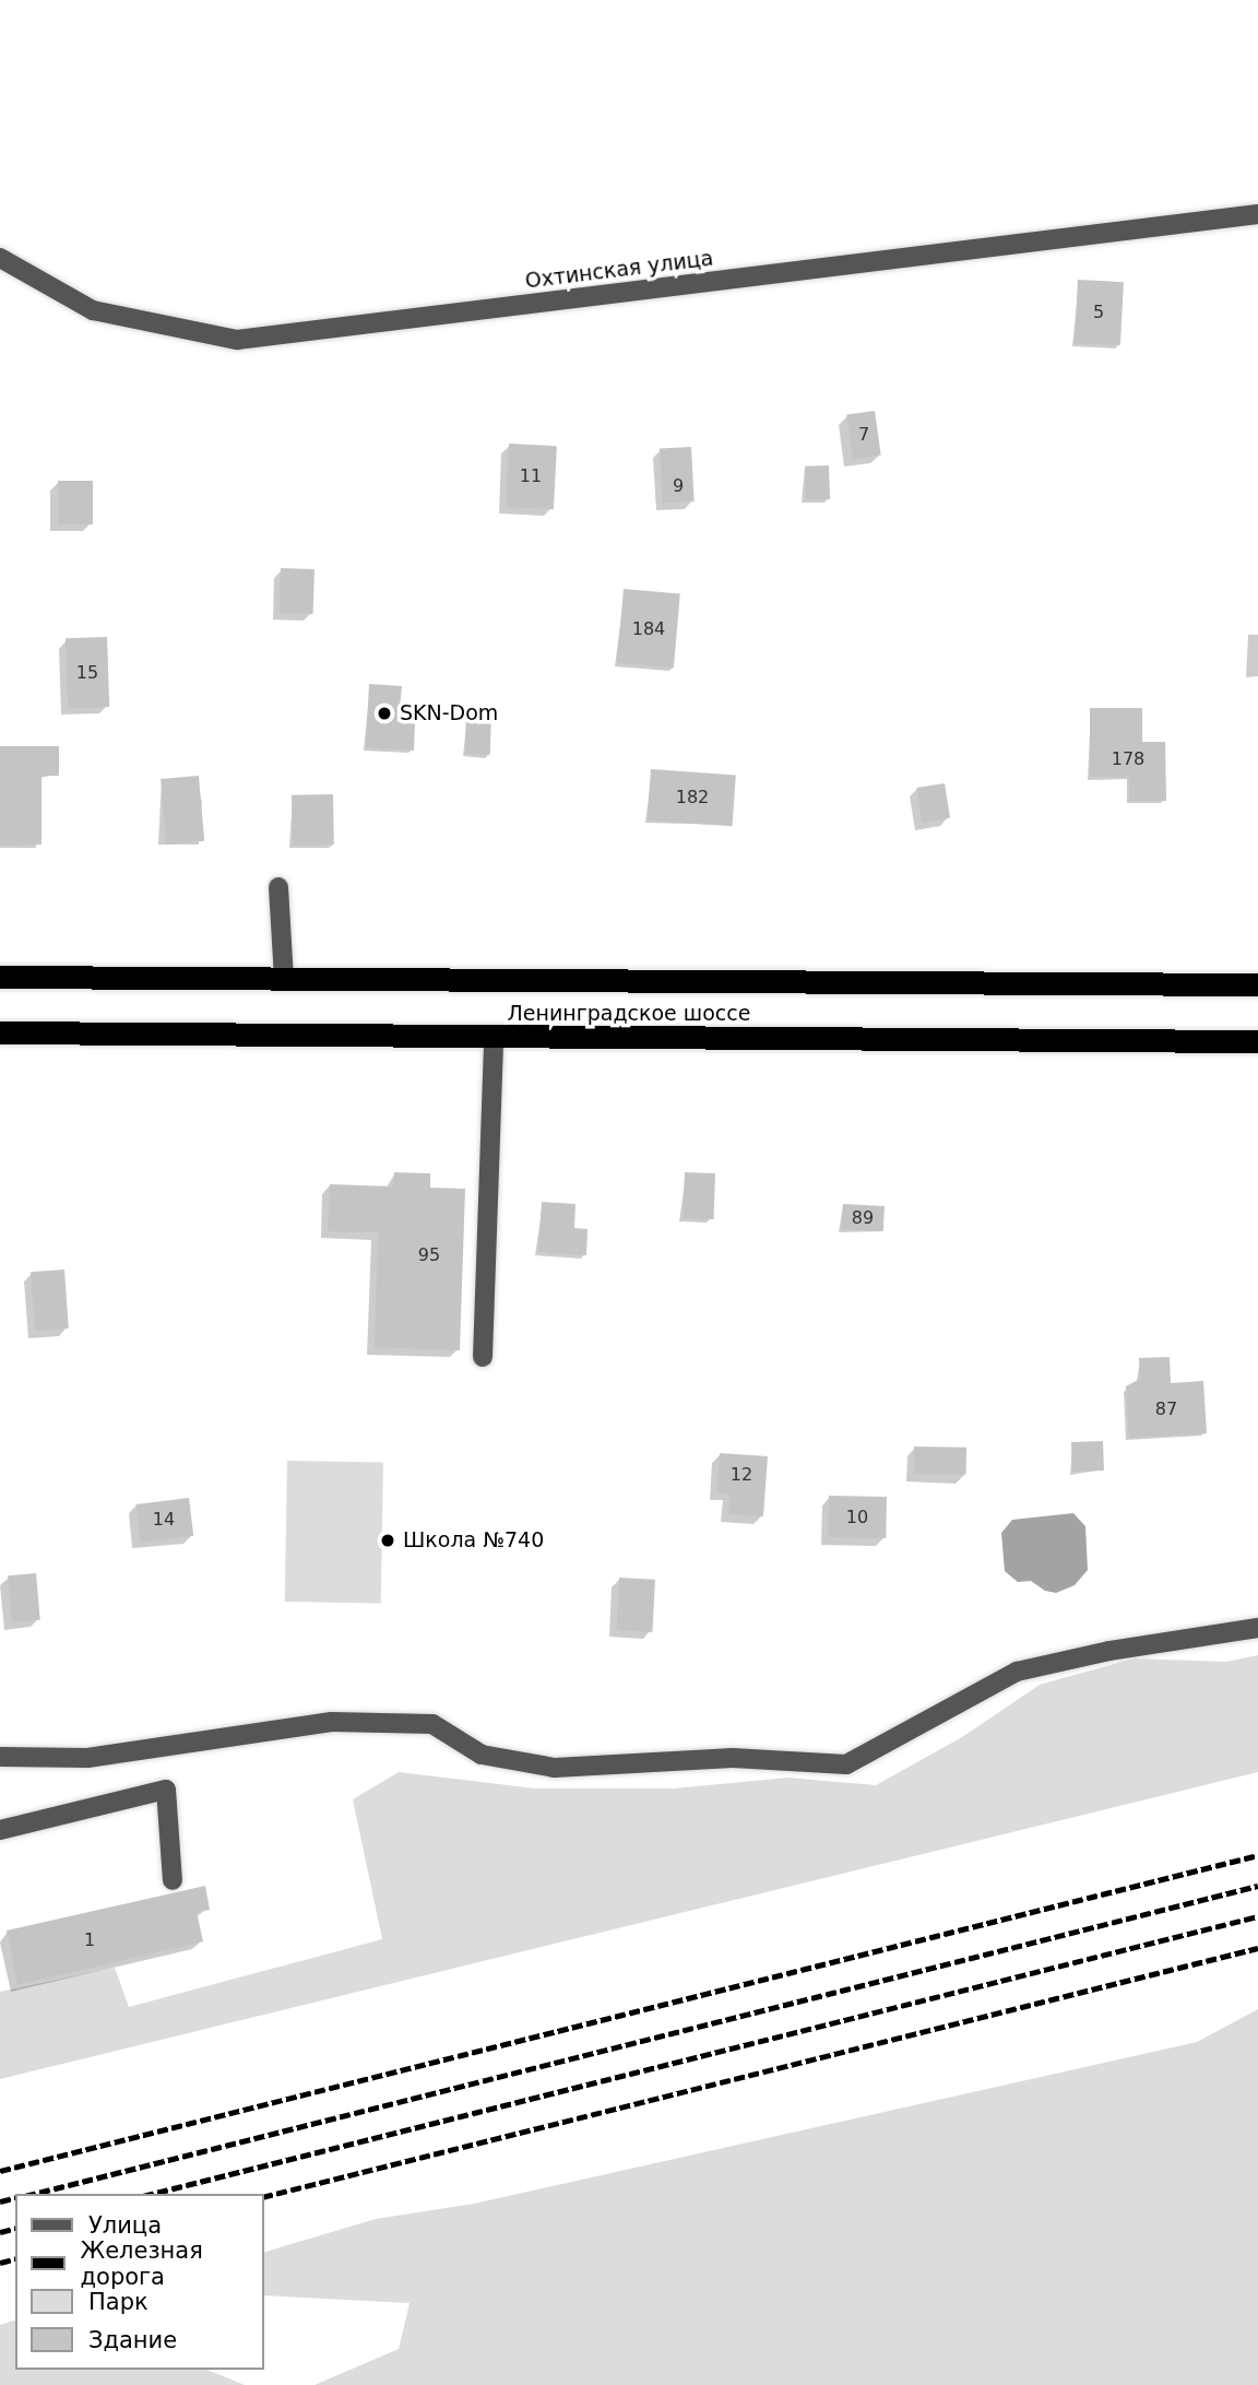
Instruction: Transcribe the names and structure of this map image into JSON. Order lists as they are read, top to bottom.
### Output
{
  "streets": {
    "highway": ["Ленинградское шоссе"],
    "street": ["Охтинская улица"]
  },
  "places": ["SKN-Dom", "Школа №740"],
  "house_numbers": [
    "5",
    "7",
    "11",
    "9",
    "184",
    "15",
    "178",
    "182",
    "89",
    "95",
    "87",
    "12",
    "10",
    "14",
    "1"
  ],
  "legend": [
    "Улица",
    "Железная дорога",
    "Парк",
    "Здание"
  ]
}
